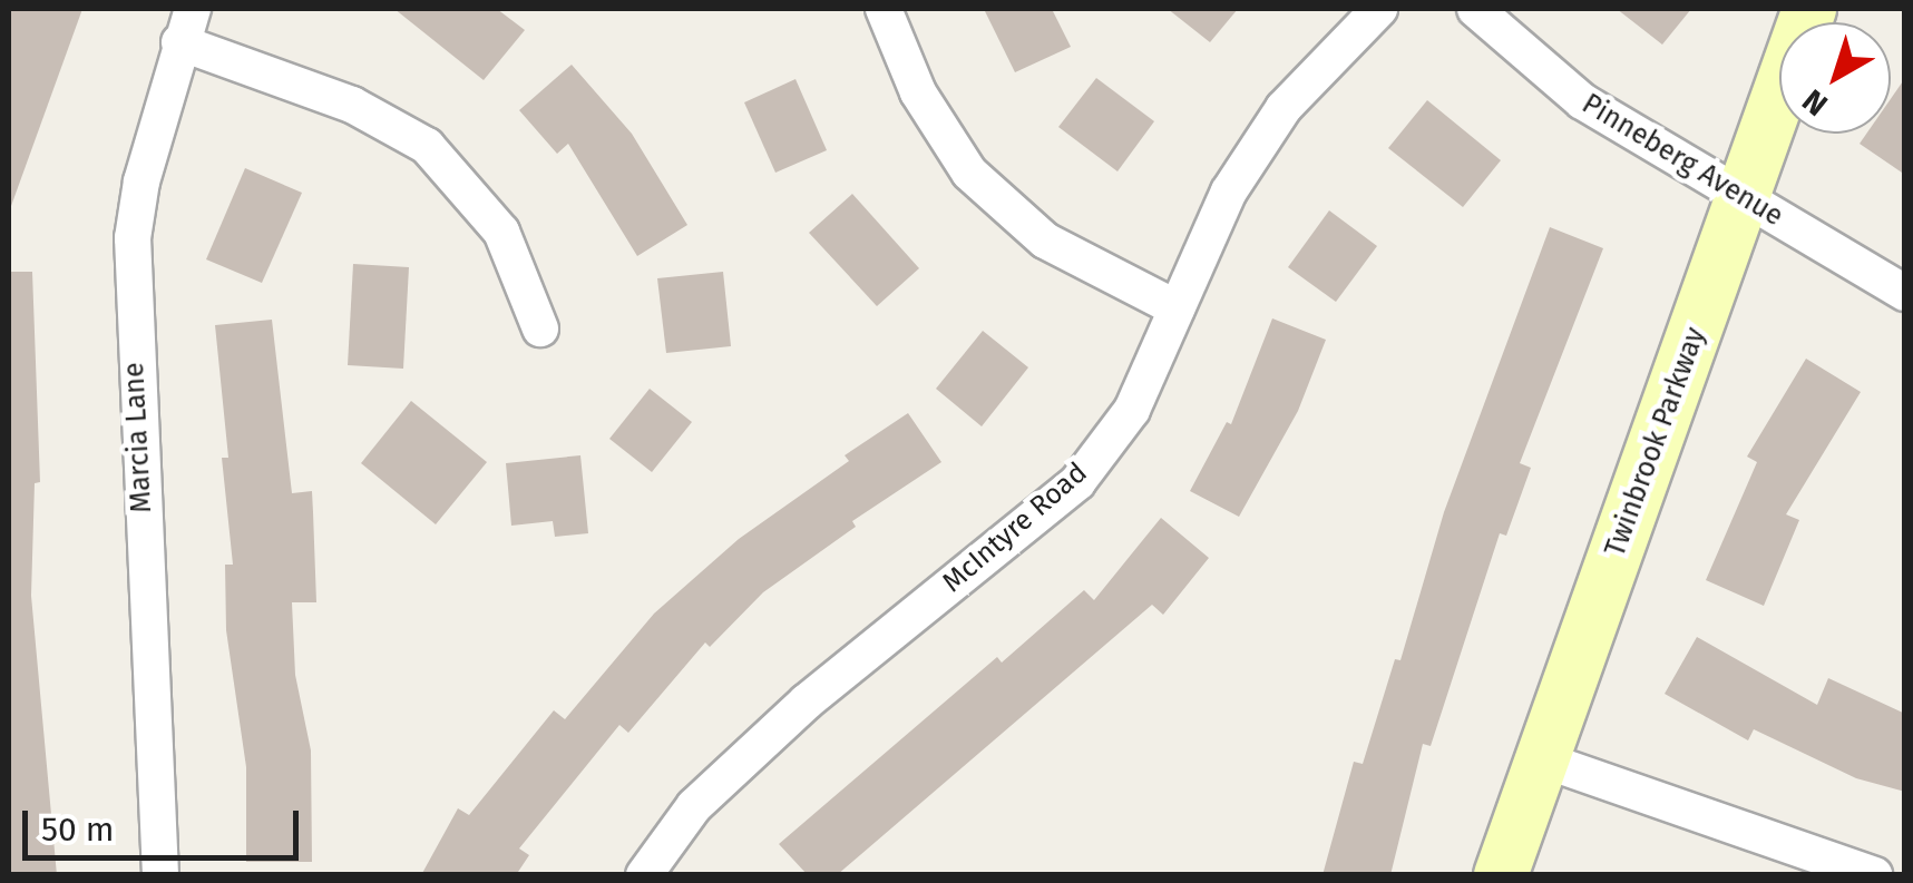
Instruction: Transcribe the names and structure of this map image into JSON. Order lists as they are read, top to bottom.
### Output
{
  "streets": {
    "street": [
      "Pinneberg Avenue",
      "Marcia Lane",
      "Twinbrook Parkway",
      "McIntyre Road"
    ]
  },
  "crossings": [
    ["Pinneberg Avenue", "Twinbrook Parkway"]
  ],
  "scale_bar": "50 m",
  "north": "bottom left"
}
